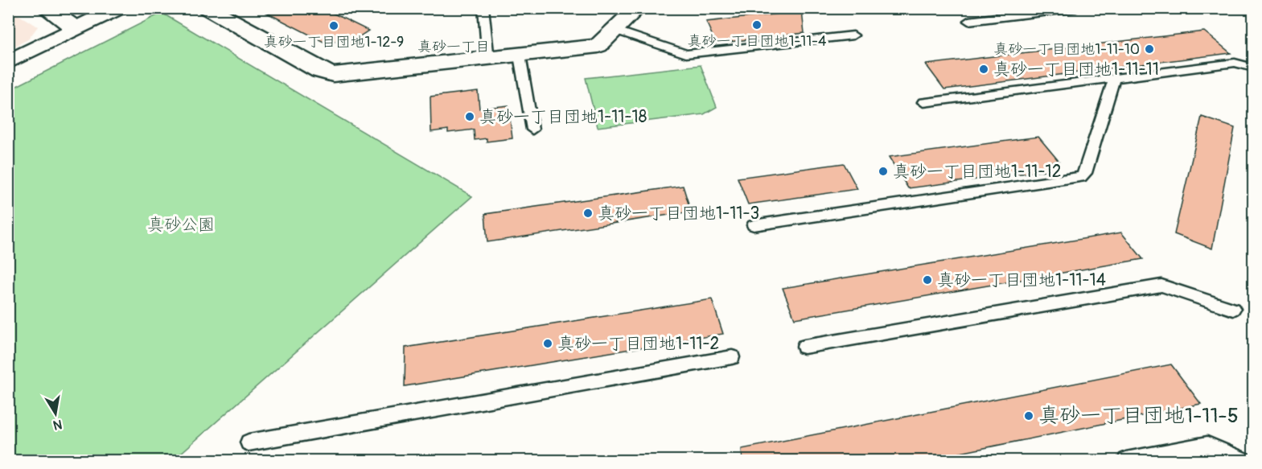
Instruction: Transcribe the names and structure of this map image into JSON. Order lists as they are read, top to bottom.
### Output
{
  "districts": ["真砂一丁目"],
  "parks": ["真砂公園"],
  "places": [
    "真砂一丁目団地1-11-4",
    "真砂一丁目団地1-12-9",
    "真砂一丁目団地1-11-10",
    "真砂一丁目団地1-11-11",
    "真砂一丁目団地1-11-18",
    "真砂一丁目団地1-11-12",
    "真砂一丁目団地1-11-3",
    "真砂一丁目団地1-11-14",
    "真砂一丁目団地1-11-2",
    "真砂一丁目団地1-11-5"
  ],
  "north": "bottom"
}
